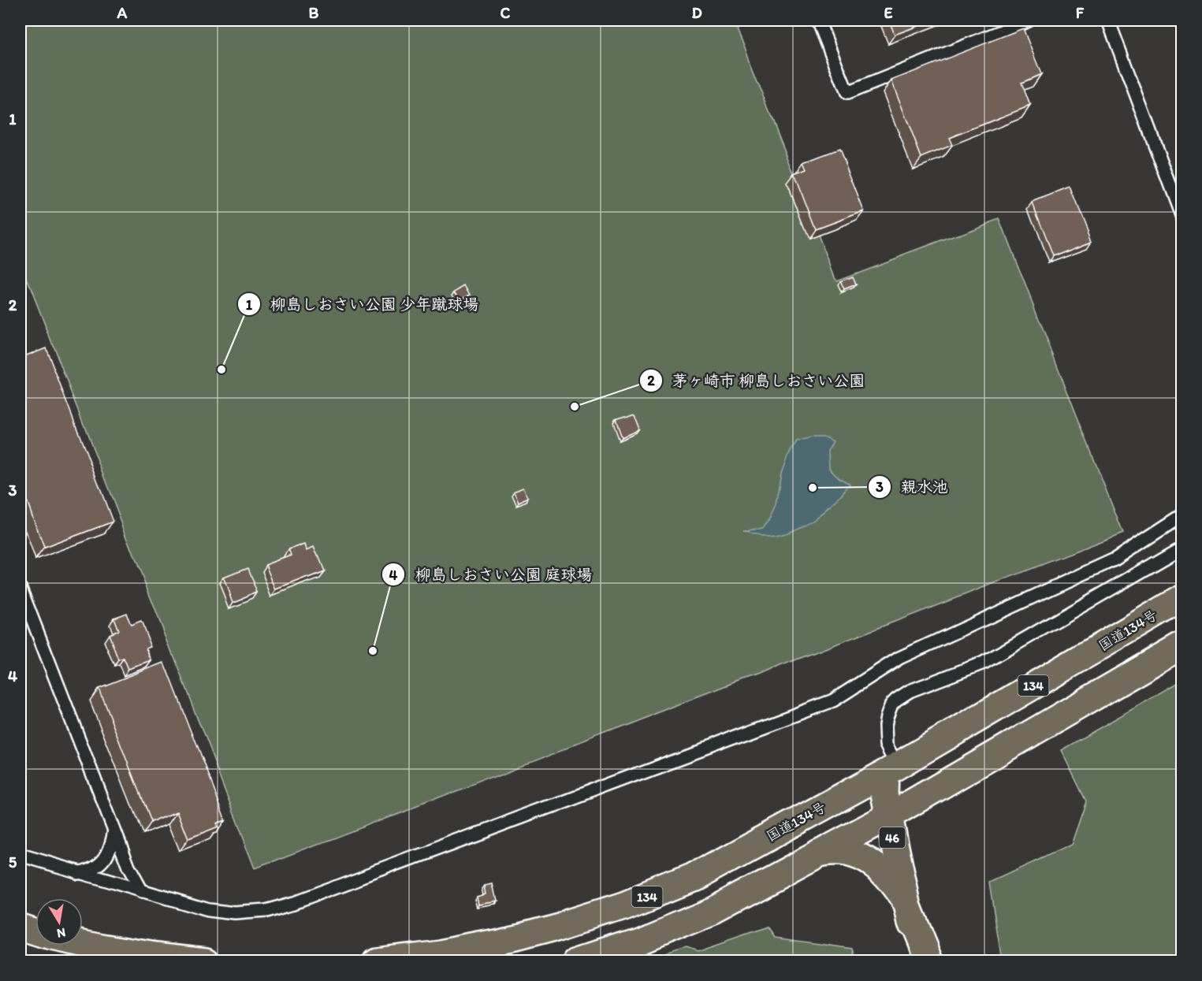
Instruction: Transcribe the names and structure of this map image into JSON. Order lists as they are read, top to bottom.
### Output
{
  "streets": {
    "main road": ["国道134号", "134", "46"]
  },
  "crossings": [
    ["国道134号", "46"]
  ],
  "places": [
    "柳島しおさい公園 少年蹴球場",
    "茅ヶ崎市 柳島しおさい公園",
    "親水池",
    "柳島しおさい公園 庭球場"
  ],
  "north": "bottom",
  "grid": {
    "columns": [
      "A",
      "B",
      "C",
      "D",
      "E",
      "F"
    ],
    "rows": [
      "1",
      "2",
      "3",
      "4",
      "5"
    ]
  }
}
